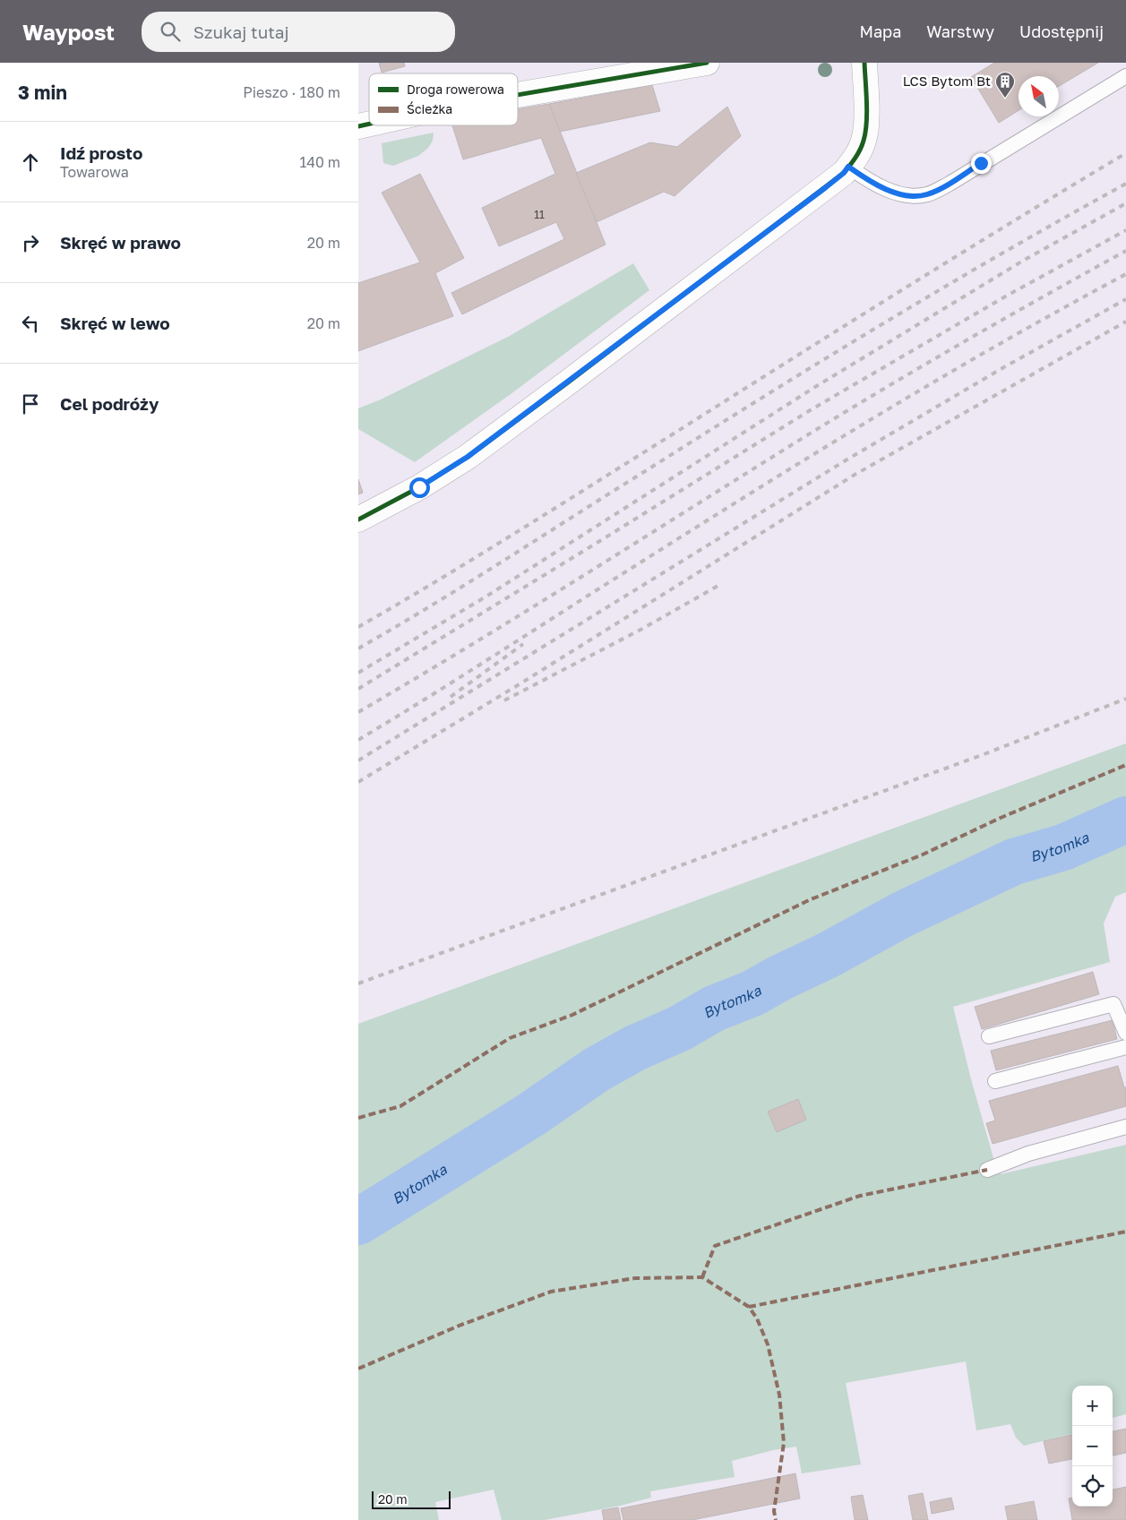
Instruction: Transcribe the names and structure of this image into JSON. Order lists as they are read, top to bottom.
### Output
{
  "water": ["Bytomka"],
  "places": {
    "building": ["LCS Bytom Bt"]
  },
  "house_numbers": ["11"],
  "legend": ["Droga rowerowa", "Ścieżka"],
  "scale_bar": "20 m",
  "north": "top left",
  "page": {
    "header": "Waypost",
    "search": "Szukaj tutaj",
    "nav": ["Mapa", "Warstwy", "Udostępnij"],
    "heading": ["3 min", "Pieszo · 180 m"],
    "list": [
      ["Idź prosto", "Towarowa", "140 m"],
      ["Skręć w prawo", "20 m"],
      ["Skręć w lewo", "20 m"],
      "Cel podróży"
    ],
    "map_buttons": ["+", "−"],
    "scale": "20 m"
  }
}
